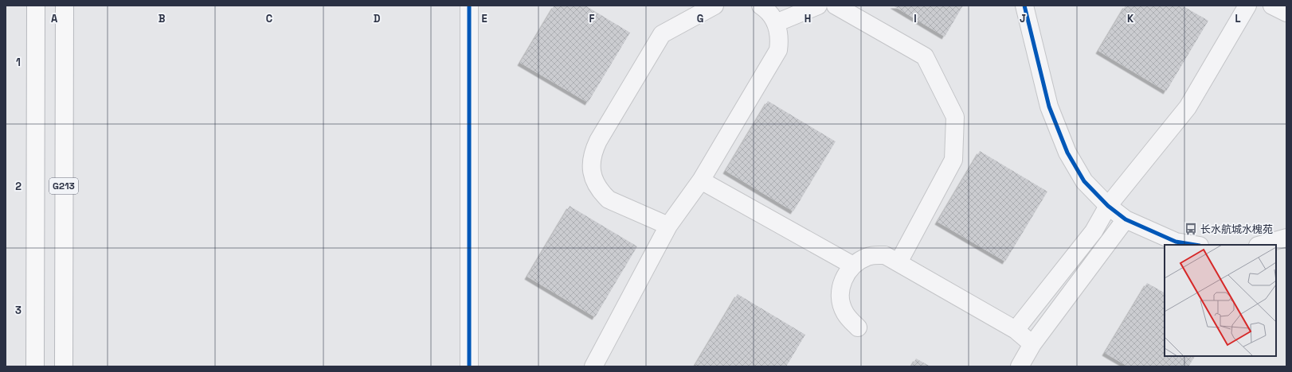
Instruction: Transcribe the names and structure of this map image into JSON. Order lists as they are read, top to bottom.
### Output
{
  "streets": {
    "highway": ["G213"]
  },
  "places": {
    "bus stop": ["长水航城水槐苑"]
  },
  "grid": {
    "columns": [
      "A",
      "B",
      "C",
      "D",
      "E",
      "F",
      "G",
      "H",
      "I",
      "J",
      "K",
      "L"
    ],
    "rows": ["1", "2", "3"]
  }
}
